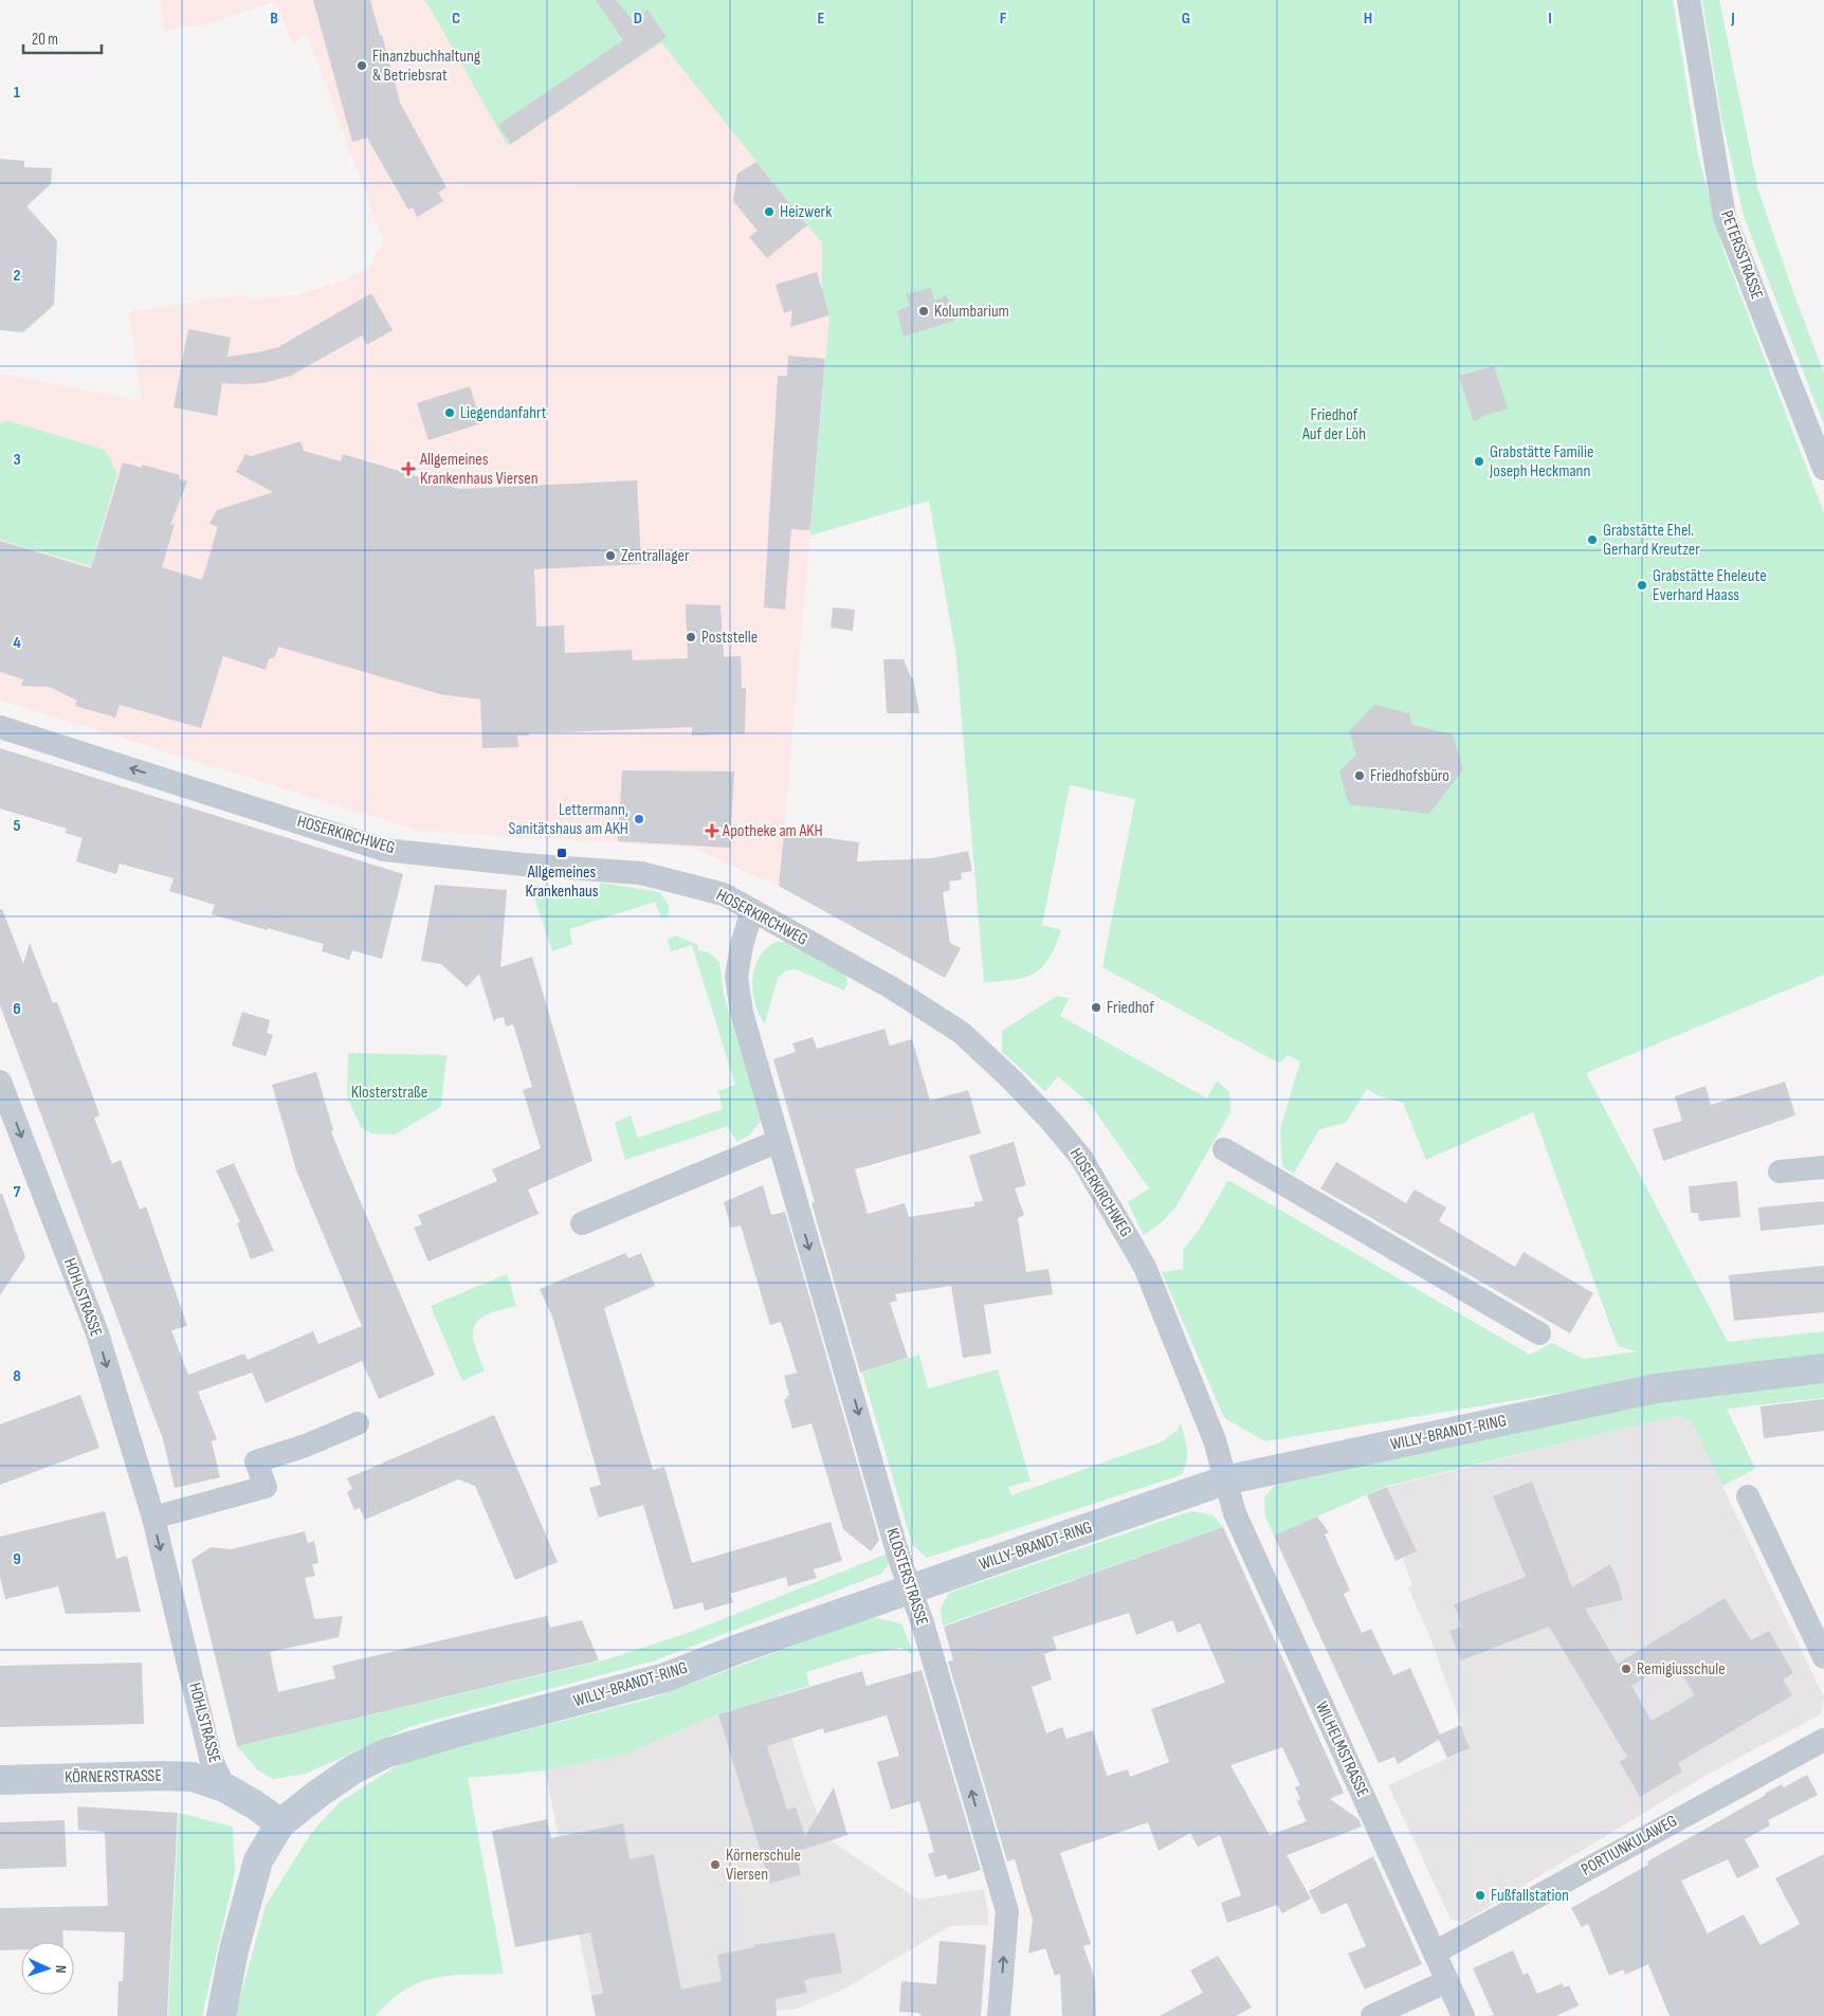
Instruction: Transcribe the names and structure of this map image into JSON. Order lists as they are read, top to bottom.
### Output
{
  "streets": {
    "main road": ["WILLY-BRANDT-RING", "KÖRNERSTRASSE"],
    "street": [
      "PETERSSTRASSE",
      "HOSERKIRCHWEG",
      "HOHLSTRASSE",
      "KLOSTERSTRASSE",
      "WILHELMSTRASSE",
      "PORTIUNKULAWEG"
    ]
  },
  "crossings": [
    ["HOSERKIRCHWEG", "WILLY-BRANDT-RING"],
    ["HOSERKIRCHWEG", "KLOSTERSTRASSE"],
    ["HOSERKIRCHWEG", "WILHELMSTRASSE"],
    ["HOHLSTRASSE", "KÖRNERSTRASSE"],
    ["WILLY-BRANDT-RING", "KLOSTERSTRASSE"],
    ["WILLY-BRANDT-RING", "WILHELMSTRASSE"],
    ["WILHELMSTRASSE", "PORTIUNKULAWEG"]
  ],
  "one_way": ["HOSERKIRCHWEG", "HOHLSTRASSE"],
  "parks": ["Friedhof Auf der Löh", "Klosterstraße"],
  "places": {
    "other": [
      "Finanzbuchhaltung & Betriebsrat",
      "Heizwerk",
      "Kolumbarium",
      "Liegendanfahrt",
      "Grabstätte Familie Joseph Heckmann",
      "Grabstätte Ehel. Gerhard Kreutzer",
      "Zentrallager",
      "Grabstätte Eheleute Everhard Haass",
      "Poststelle",
      "Friedhofsbüro",
      "Lettermann, Sanitätshaus am AKH",
      "Friedhof",
      "Remigiusschule",
      "Körnerschule Viersen",
      "Fußfallstation"
    ],
    "health": ["Allgemeines Krankenhaus Viersen", "Apotheke am AKH"],
    "transit": ["Allgemeines Krankenhaus"]
  },
  "scale_bar": "20 m",
  "north": "right",
  "grid": {
    "columns": [
      "B",
      "C",
      "D",
      "E",
      "F",
      "G",
      "H",
      "I",
      "J"
    ],
    "rows": [
      "1",
      "2",
      "3",
      "4",
      "5",
      "6",
      "7",
      "8",
      "9"
    ]
  }
}
